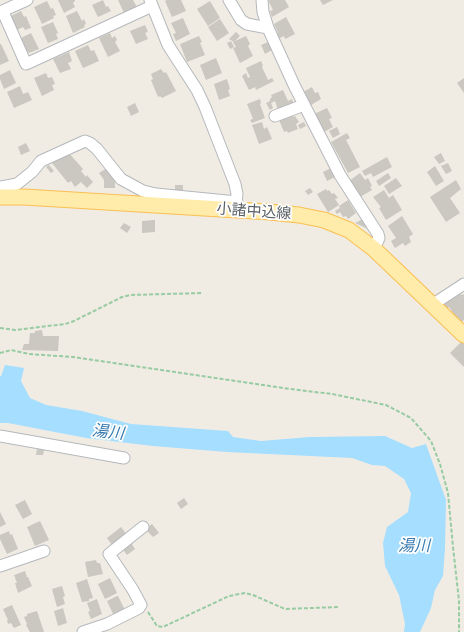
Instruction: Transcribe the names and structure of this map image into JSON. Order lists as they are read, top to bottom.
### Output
{
  "streets": {
    "main road": ["小諸中込線"]
  },
  "water": ["湯川"]
}
